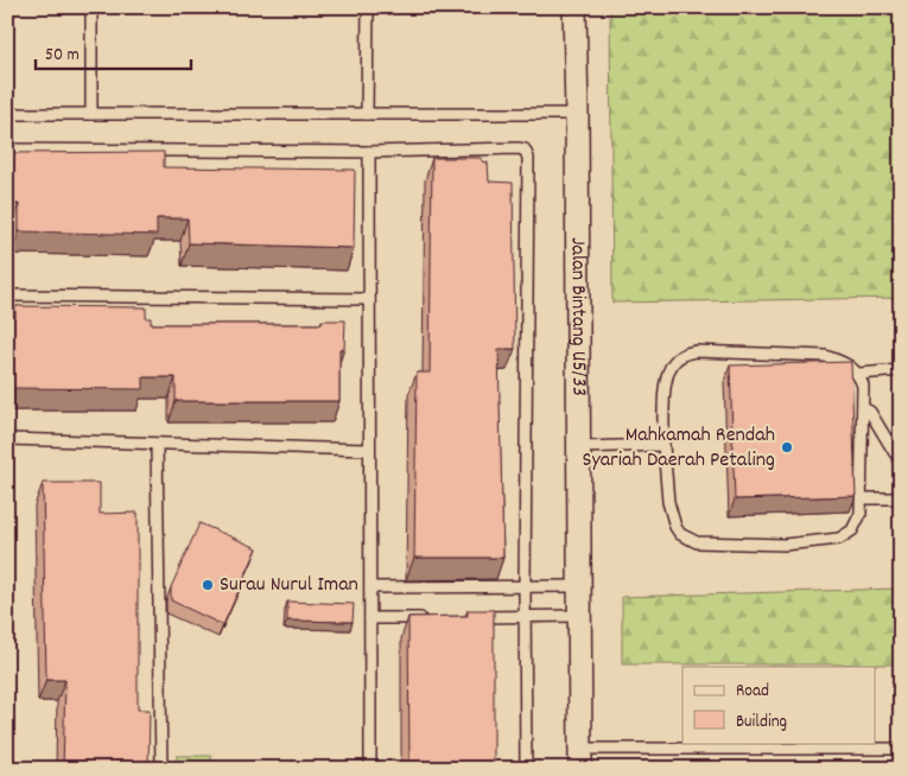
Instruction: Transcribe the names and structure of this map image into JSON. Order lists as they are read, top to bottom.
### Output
{
  "streets": {
    "street": ["Jalan Bintang U5/33"]
  },
  "places": ["Mahkamah Rendah Syariah Daerah Petaling", "Surau Nurul Iman"],
  "legend": ["Road", "Building"],
  "scale_bar": "50 m"
}
